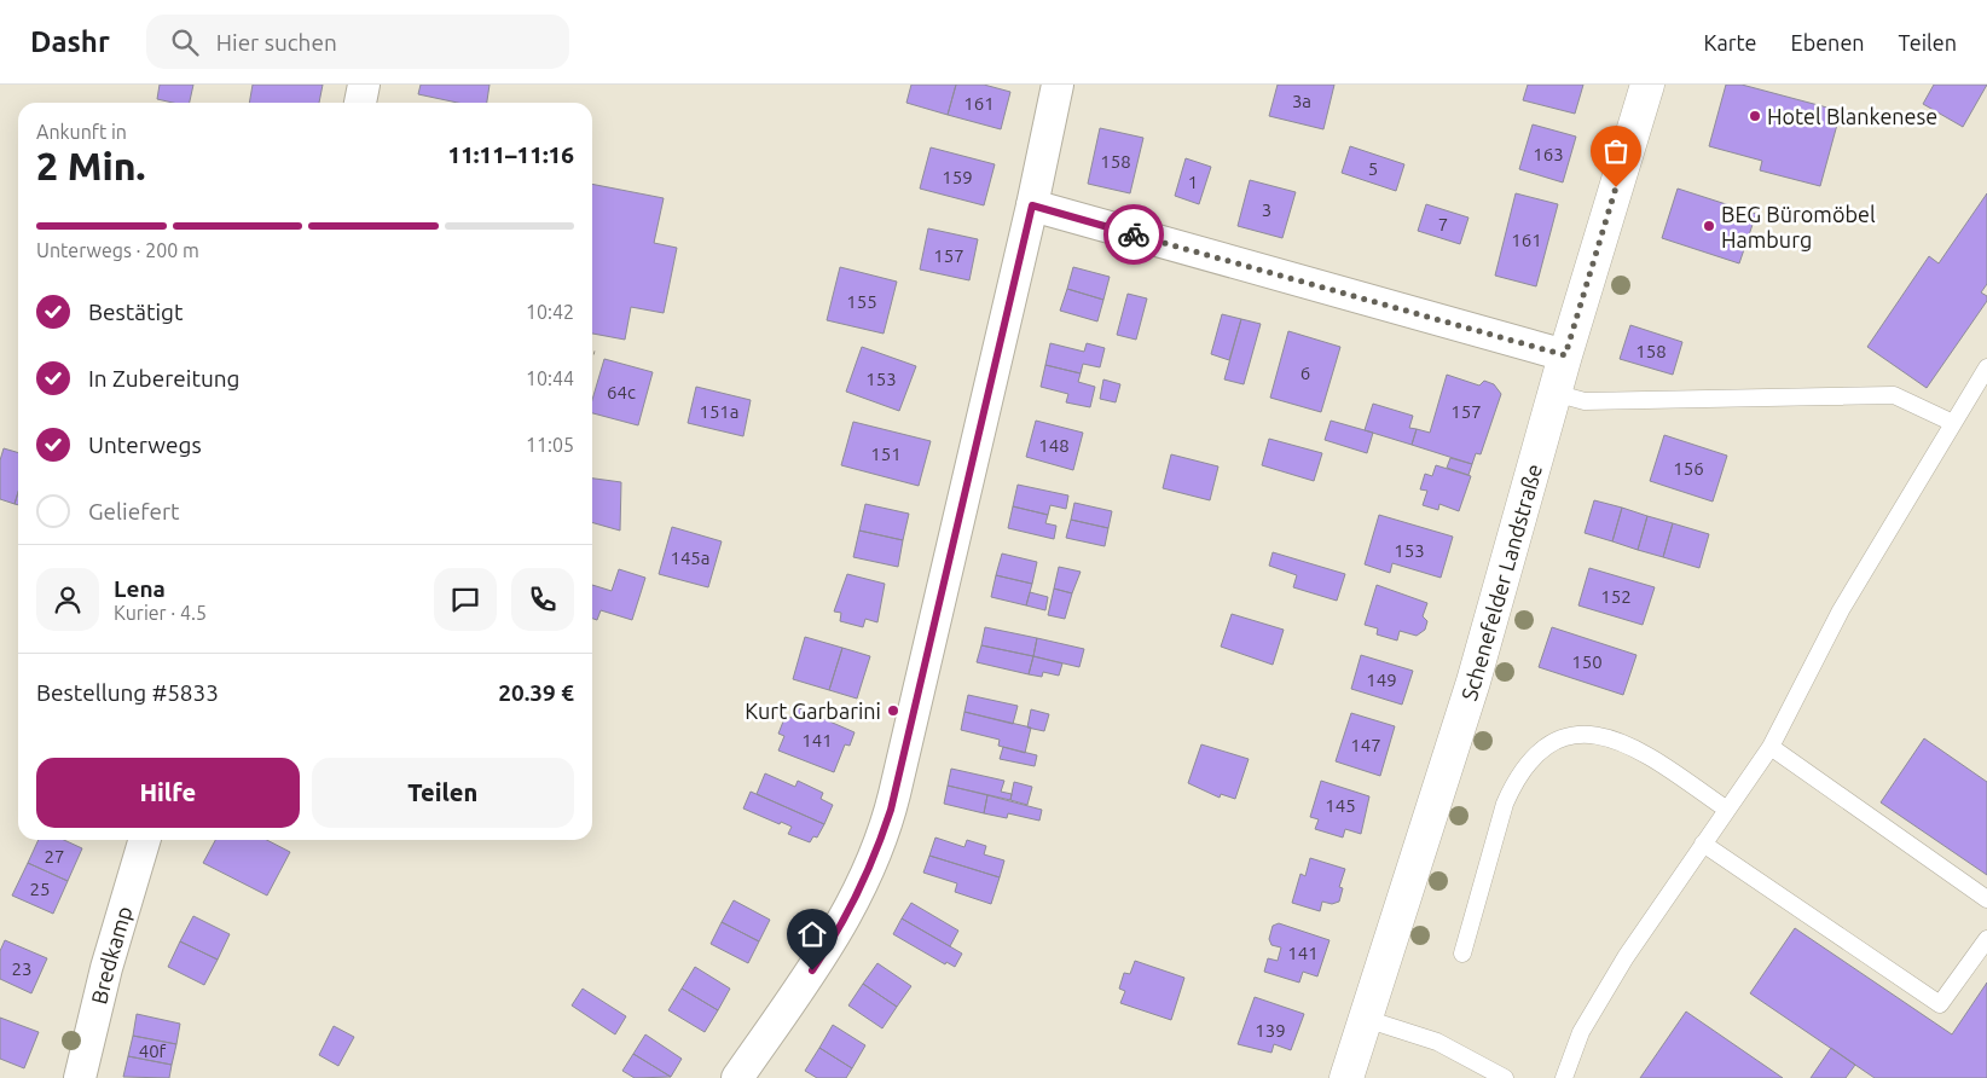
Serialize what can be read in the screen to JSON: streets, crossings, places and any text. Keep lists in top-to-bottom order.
{
  "streets": {
    "street": ["Schenefelder Landstraße", "Bredkamp"]
  },
  "places": ["Hotel Blankenese", "BEG Büromöbel Hamburg", "Kurt Garbarini"],
  "house_numbers": [
    "3a",
    "161",
    "163",
    "158",
    "5",
    "159",
    "1",
    "3",
    "7",
    "161",
    "157",
    "155",
    "158",
    "6",
    "153",
    "64c",
    "151a",
    "157",
    "148",
    "151",
    "156",
    "153",
    "145a",
    "152",
    "150",
    "149",
    "141",
    "147",
    "145",
    "27",
    "25",
    "141",
    "23",
    "139",
    "40f"
  ],
  "page": {
    "header": "Dashr",
    "search": "Hier suchen",
    "nav": ["Karte", "Ebenen", "Teilen"],
    "heading": ["2 Min.", "Ankunft in", "11:11–11:16"],
    "panel": [
      "Lena",
      "Kurier · 4.5",
      "Bestellung #5833",
      "20.39 €"
    ],
    "bar": "Unterwegs · 200 m",
    "list": [
      ["Bestätigt", "10:42"],
      ["In Zubereitung", "10:44"],
      ["Unterwegs", "11:05"],
      "Geliefert"
    ],
    "buttons": ["Hilfe", "Teilen"]
  }
}
